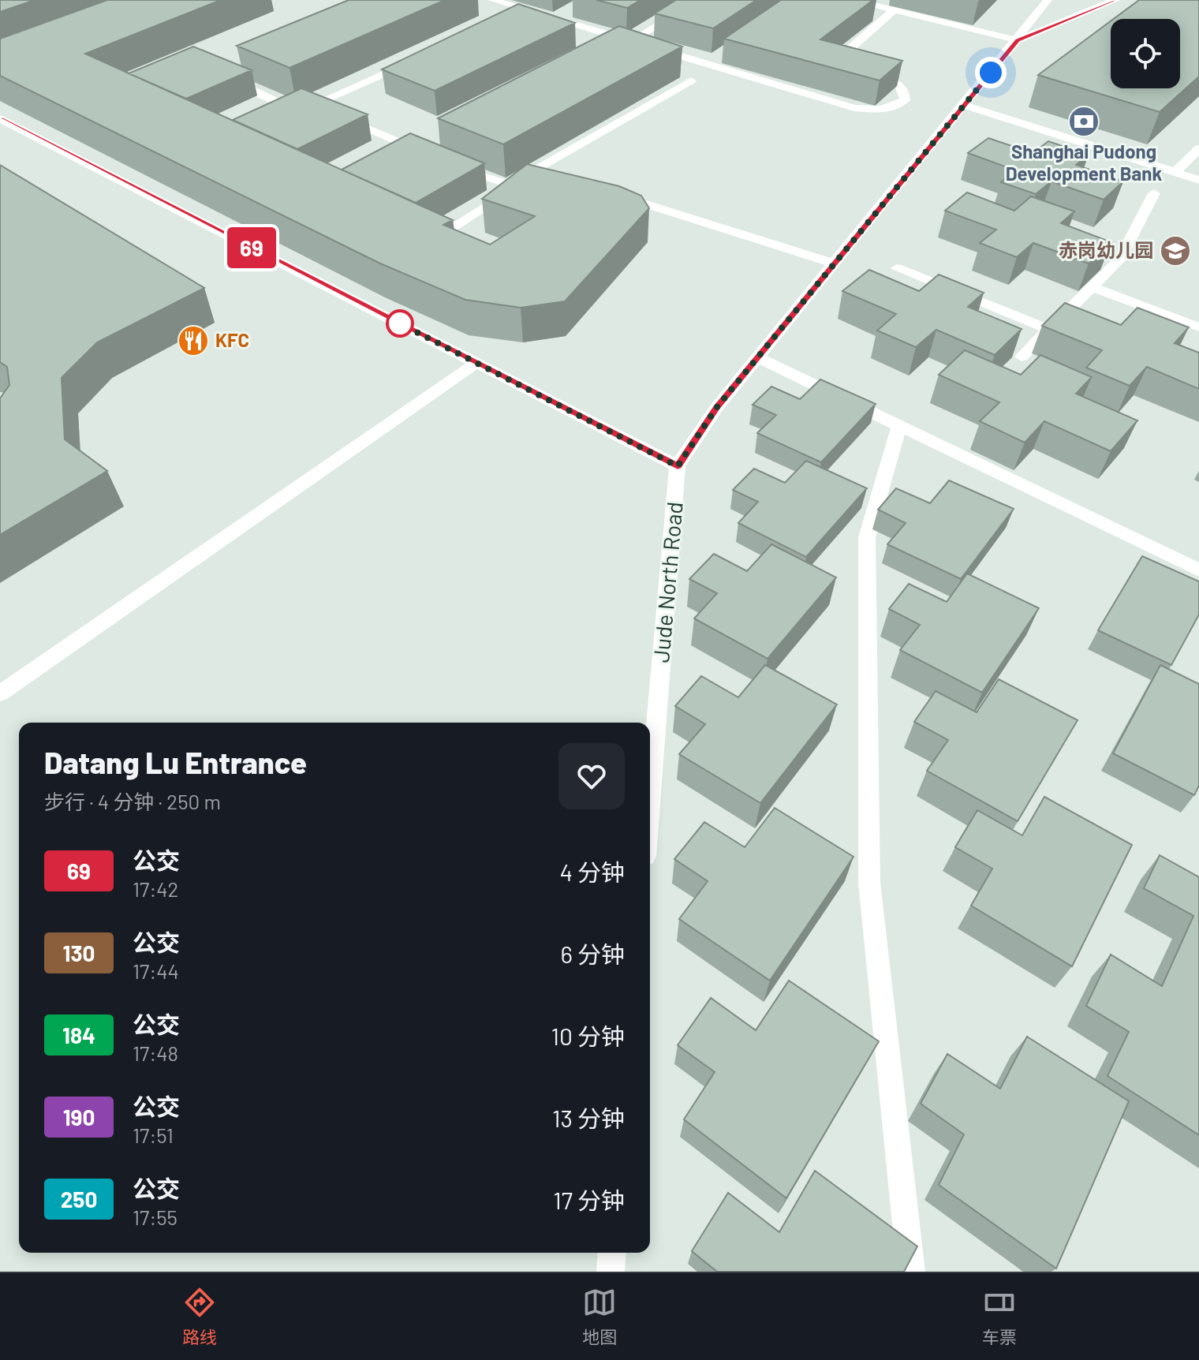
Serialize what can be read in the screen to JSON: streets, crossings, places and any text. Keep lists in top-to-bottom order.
{
  "streets": {
    "street": ["Jude North Road"]
  },
  "places": {
    "bank": ["Shanghai Pudong Development Bank"],
    "school or university": ["赤岗幼儿园"],
    "restaurant": ["KFC"]
  },
  "lines": ["bus line 69"],
  "page": {
    "on_map": "69",
    "heading": ["Datang Lu Entrance", "步行 · 4 分钟 · 250 m"],
    "list": [
      {
        "mark": "69",
        "name": "公交",
        "note": "17:42",
        "value": "4 分钟"
      },
      {
        "mark": "130",
        "name": "公交",
        "note": "17:44",
        "value": "6 分钟"
      },
      {
        "mark": "184",
        "name": "公交",
        "note": "17:48",
        "value": "10 分钟"
      },
      {
        "mark": "190",
        "name": "公交",
        "note": "17:51",
        "value": "13 分钟"
      },
      {
        "mark": "250",
        "name": "公交",
        "note": "17:55",
        "value": "17 分钟"
      }
    ],
    "tabs": ["路线", "地图", "车票"]
  }
}
